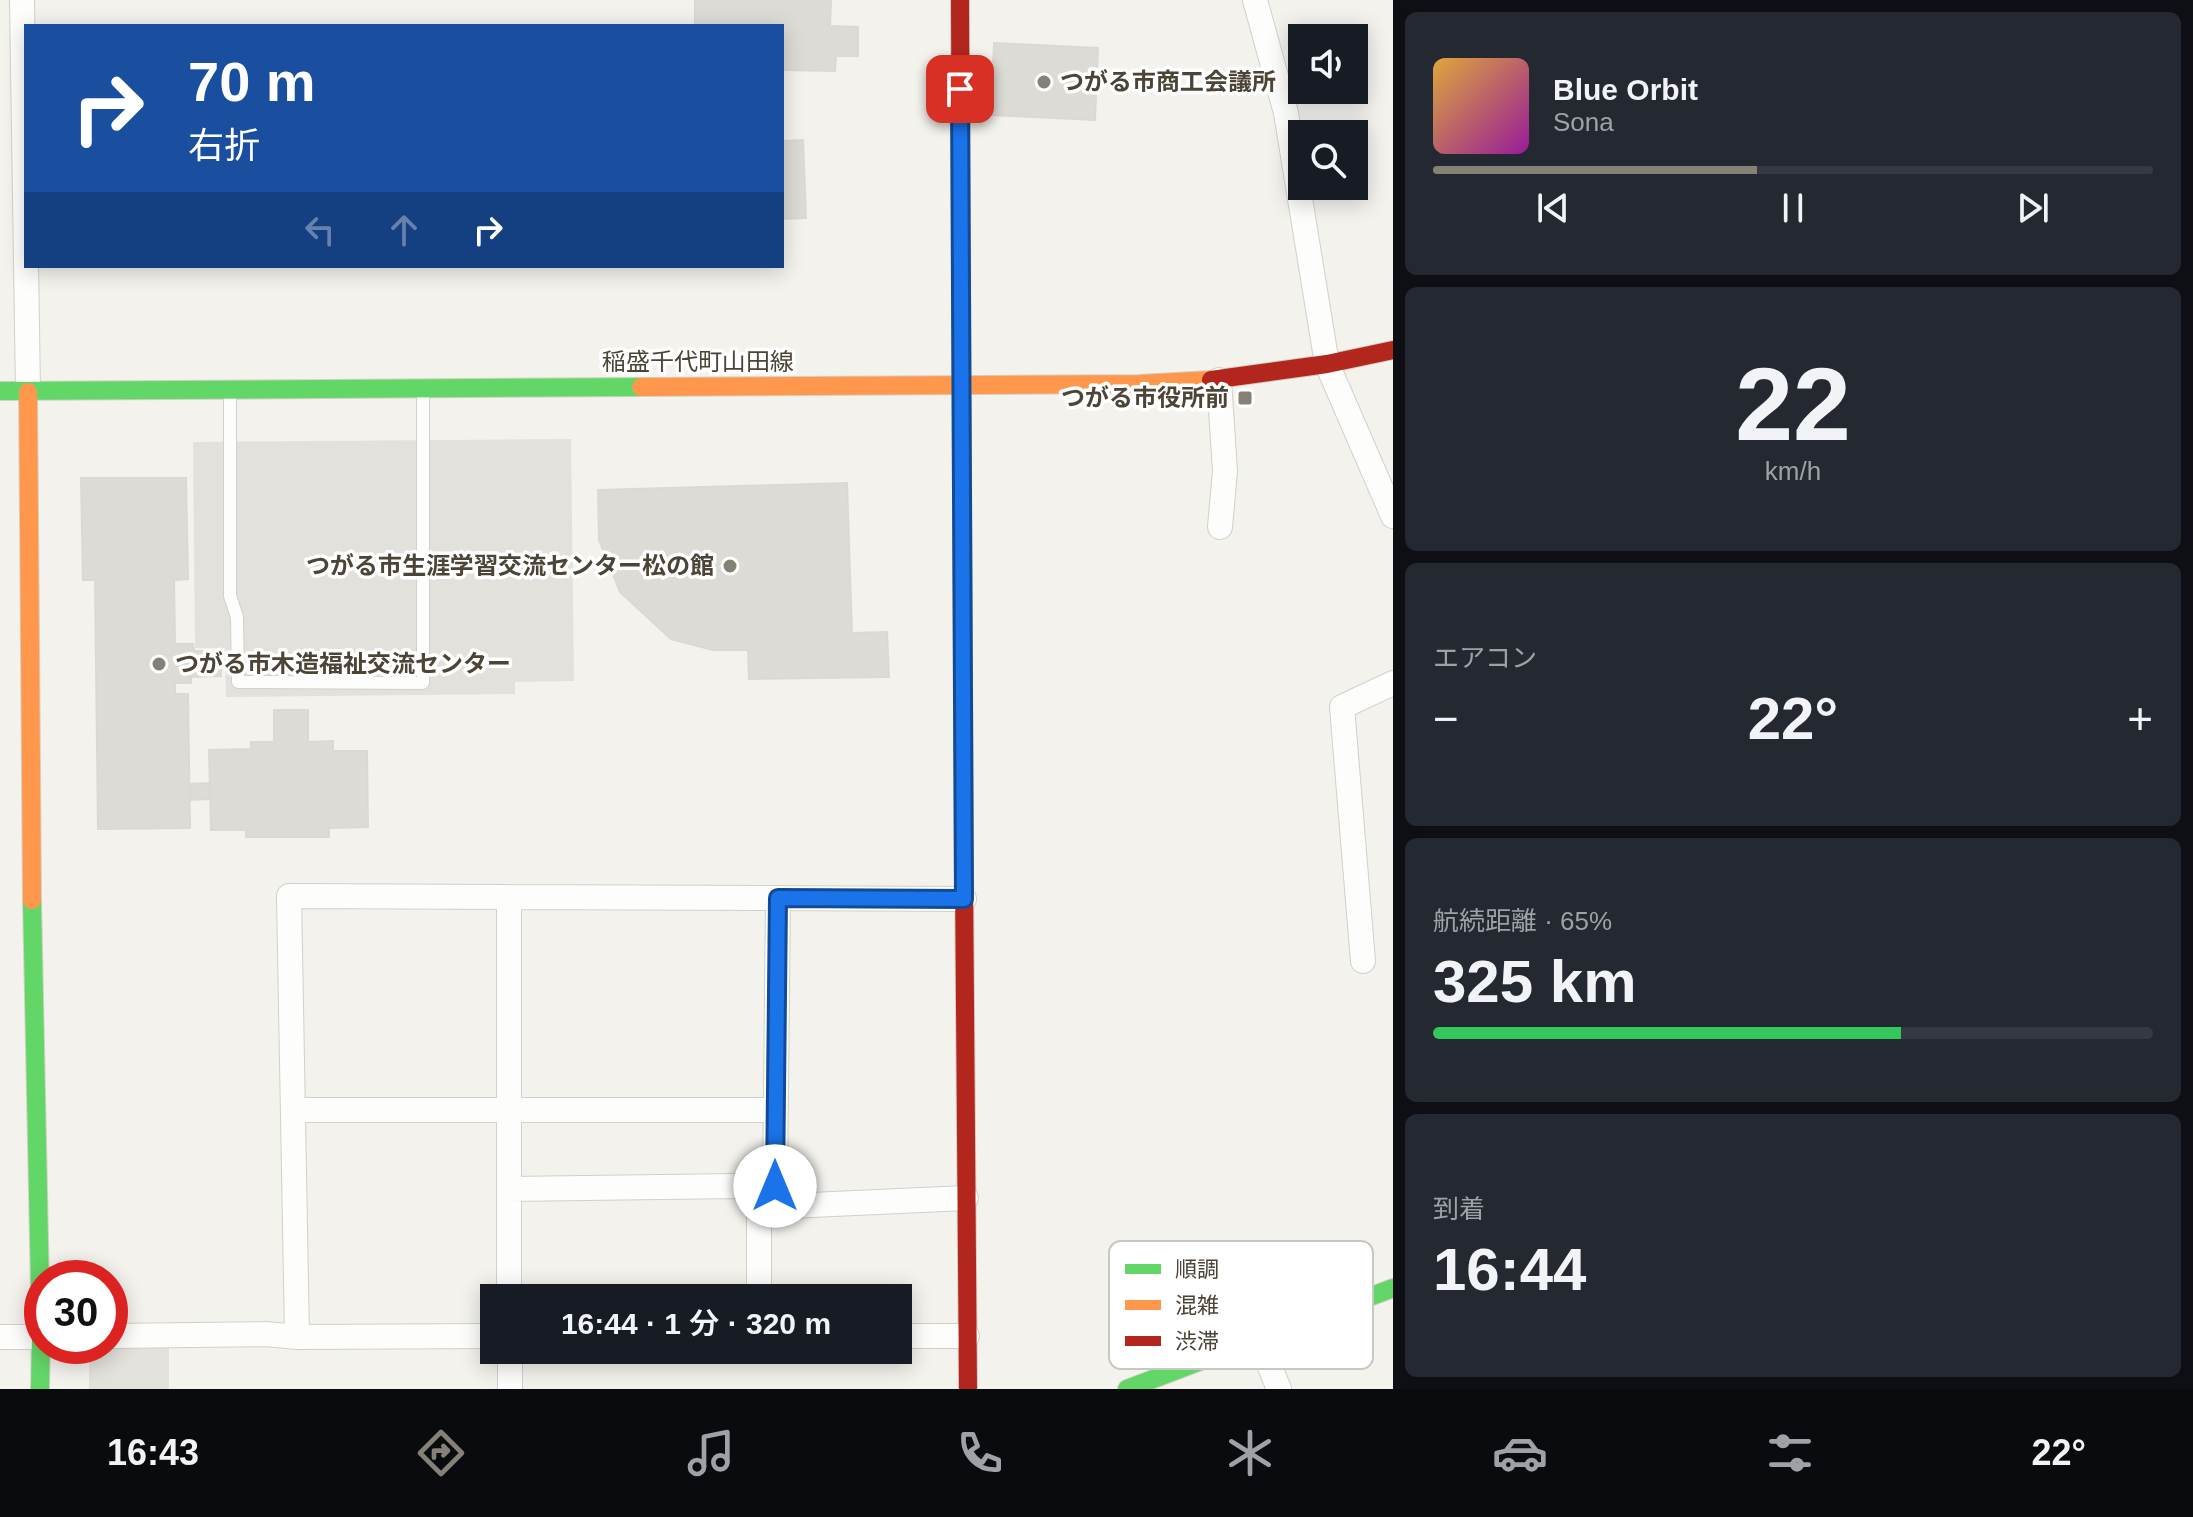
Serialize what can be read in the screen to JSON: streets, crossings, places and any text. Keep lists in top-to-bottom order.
{
  "streets": {
    "street": ["稲盛千代町山田線"]
  },
  "places": {
    "other": ["つがる市商工会議所", "つがる市生涯学習交流センター松の館", "つがる市木造福祉交流センター"],
    "transit": ["つがる市役所前"]
  },
  "legend": ["順調", "混雑", "渋滞"],
  "page": {
    "turn": ["70 m", "右折"],
    "song": ["Blue Orbit", "Sona"],
    "tile": [
      ["22", "km/h"],
      "エアコン",
      ["航続距離 · 65%", "325 km"],
      ["到着", "16:44"]
    ],
    "heat": ["−", "22°", "+"],
    "limit": "30",
    "trip": "16:44 · 1 分 · 320 m",
    "tabs": ["16:43", "22°"]
  }
}
